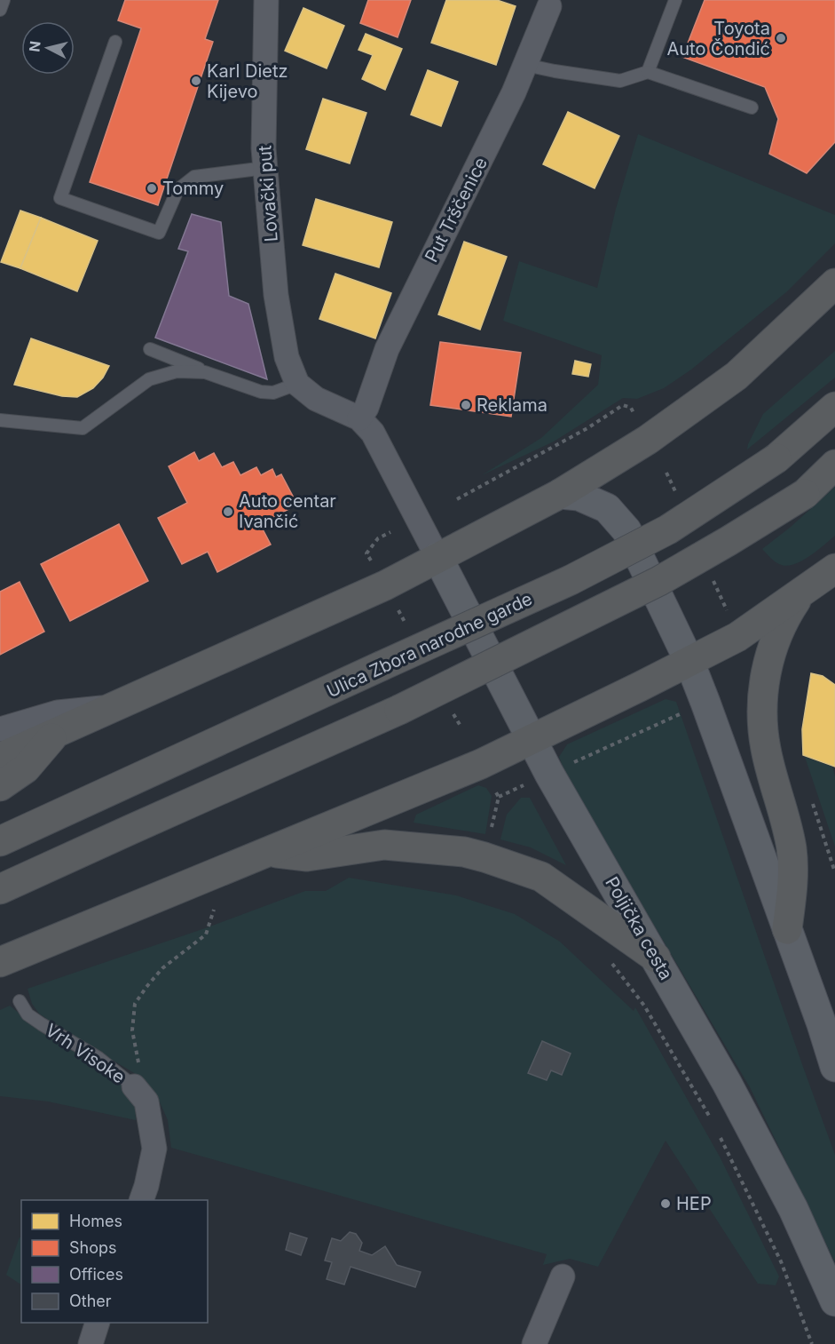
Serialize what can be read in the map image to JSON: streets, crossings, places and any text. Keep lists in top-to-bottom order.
{
  "streets": {
    "highway": ["Ulica Zbora narodne garde"],
    "main road": ["Poljička cesta"],
    "street": ["Lovački put", "Put Trščenice", "Vrh Visoke"]
  },
  "places": [
    "Toyota Auto Čondić",
    "Karl Dietz Kijevo",
    "Tommy",
    "Reklama",
    "Auto centar Ivančić",
    "HEP"
  ],
  "legend": [
    "Homes",
    "Shops",
    "Offices",
    "Other"
  ],
  "north": "left"
}
